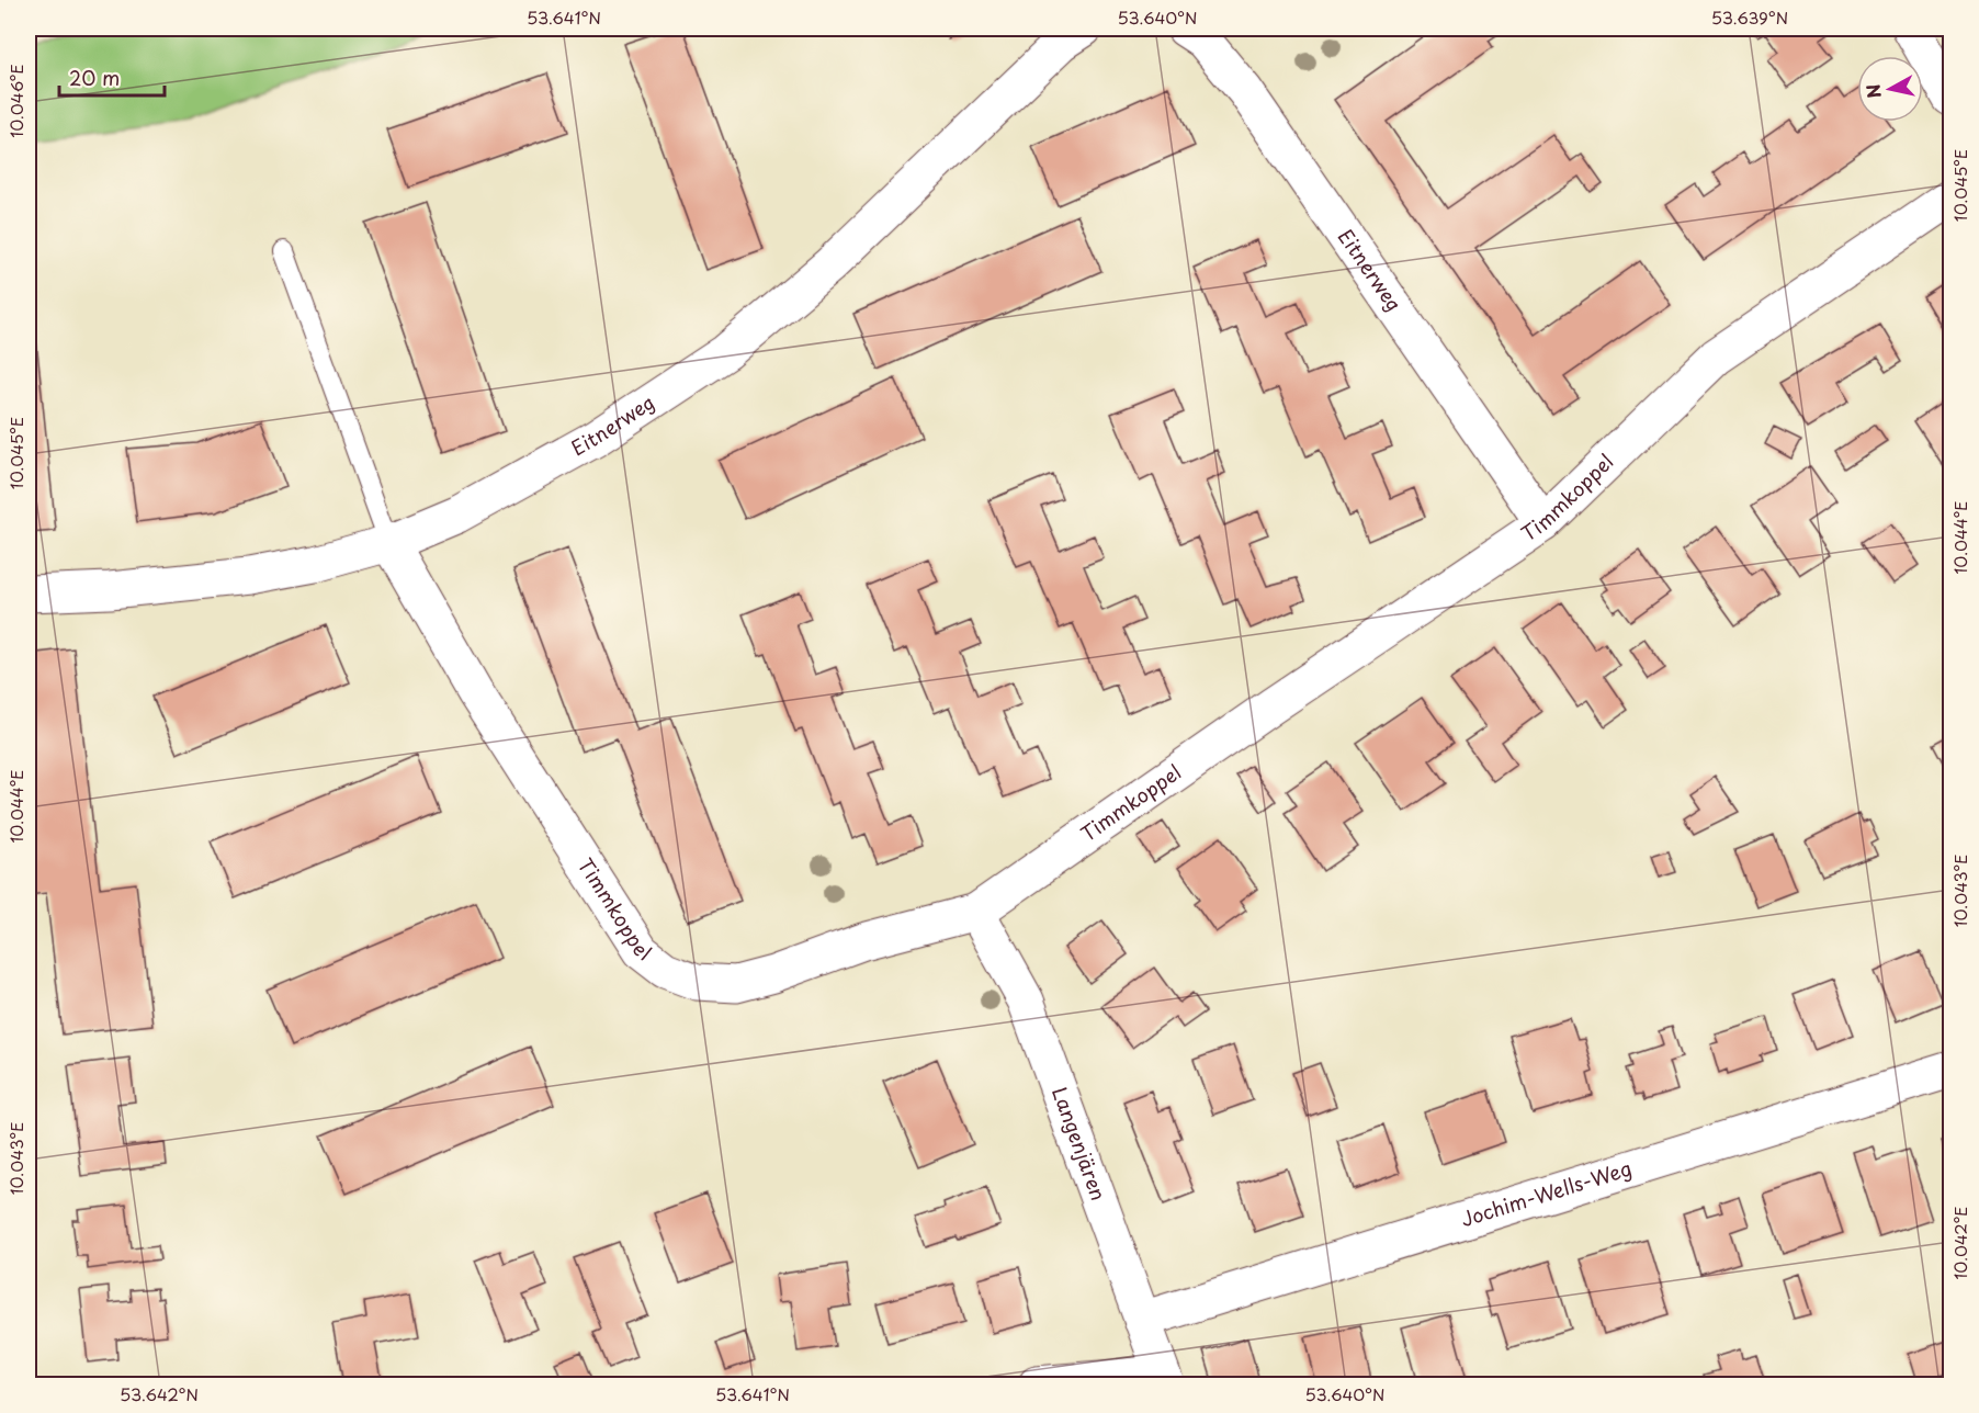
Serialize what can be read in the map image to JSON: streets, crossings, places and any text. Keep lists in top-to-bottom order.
{
  "streets": {
    "street": [
      "Eitnerweg",
      "Timmkoppel",
      "Langenjären",
      "Jochim-Wells-Weg"
    ]
  },
  "crossings": [
    ["Eitnerweg", "Timmkoppel"],
    ["Timmkoppel", "Langenjären"],
    ["Langenjären", "Jochim-Wells-Weg"]
  ],
  "scale_bar": "20 m",
  "north": "left",
  "coordinates": [
    "53.641°N",
    "53.640°N",
    "53.639°N",
    "10.046°E",
    "10.045°E",
    "10.044°E",
    "10.043°E",
    "10.042°E",
    "53.642°N"
  ]
}
